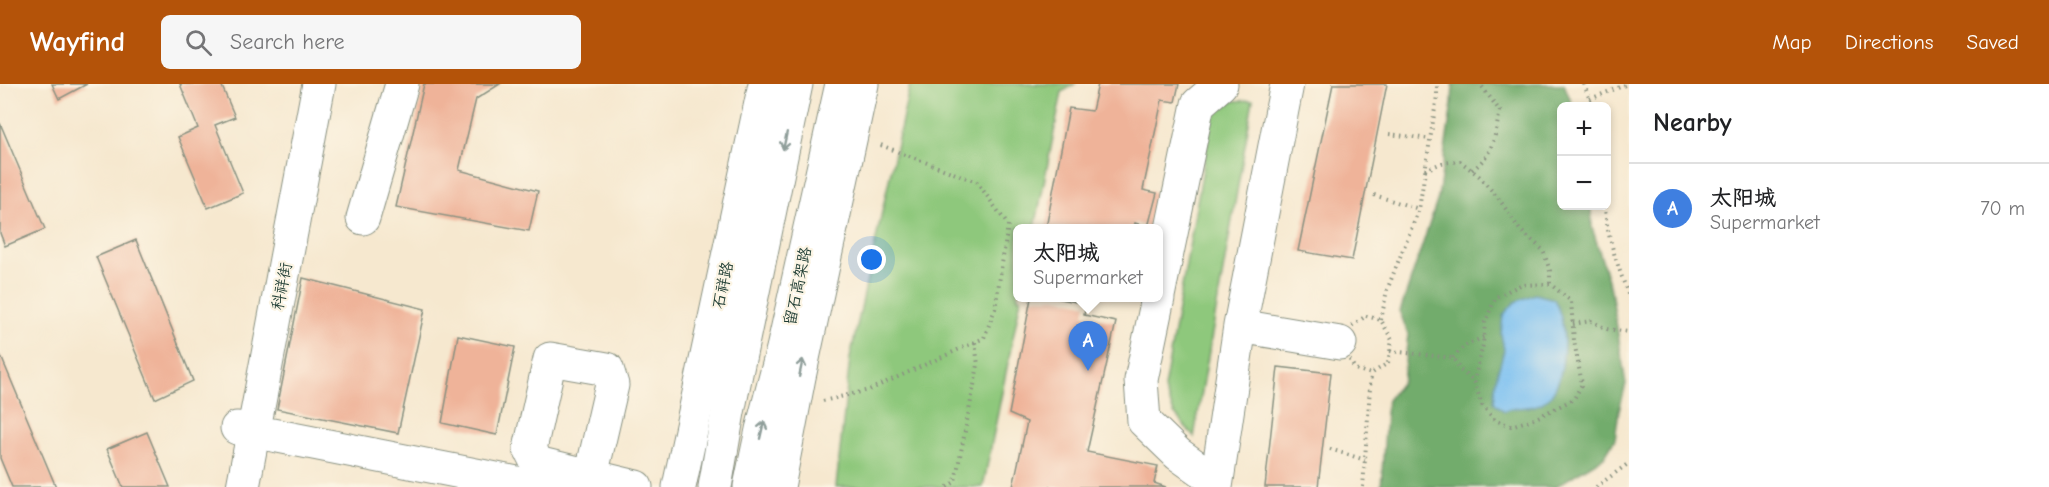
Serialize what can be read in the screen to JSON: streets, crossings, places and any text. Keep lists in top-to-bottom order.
{
  "streets": {
    "main road": ["石祥路", "科祥街", "留石高架路"]
  },
  "page": {
    "header": "Wayfind",
    "search": "Search here",
    "nav": ["Map", "Directions", "Saved"],
    "heading": "Nearby",
    "map_buttons": ["+", "−"],
    "list": [
      {
        "mark": "A",
        "name": "太阳城",
        "note": "Supermarket",
        "value": "70 m"
      }
    ],
    "popup": ["太阳城", "Supermarket"],
    "pins": "A"
  }
}
